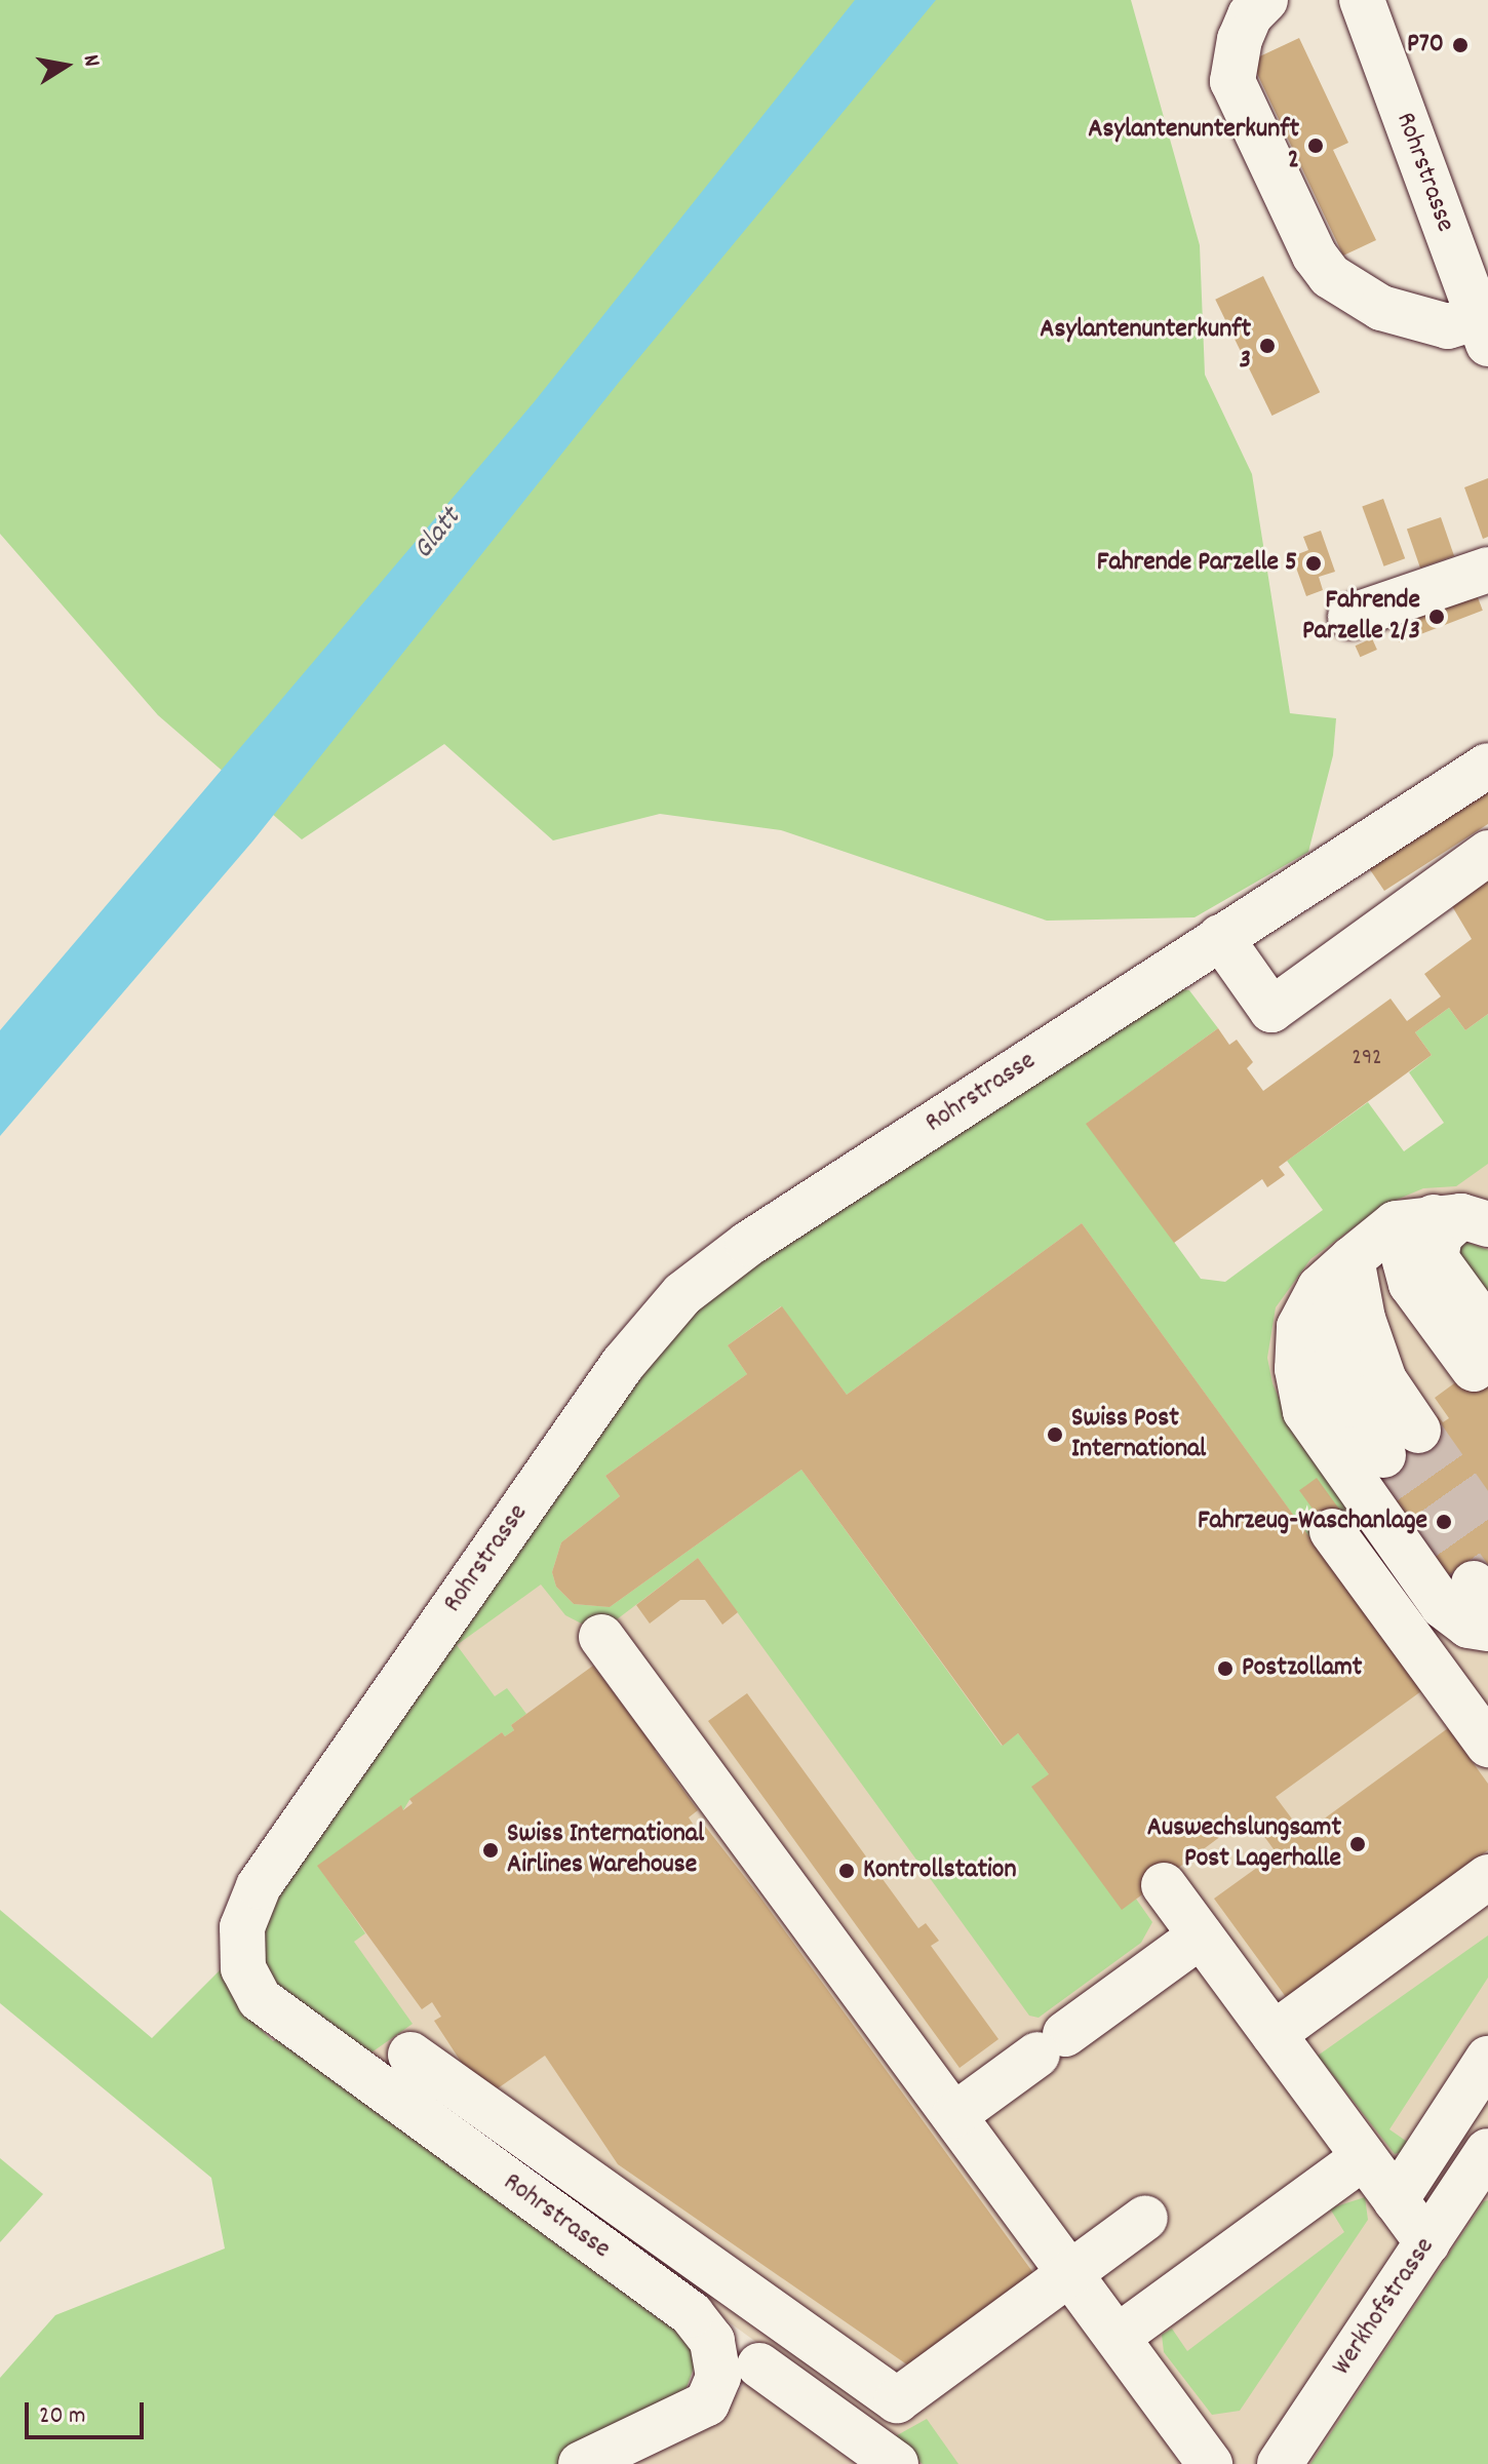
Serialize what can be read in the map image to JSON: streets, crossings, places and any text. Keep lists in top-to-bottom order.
{
  "streets": {
    "lane": ["Rohrstrasse", "Werkhofstrasse"]
  },
  "water": ["Glatt"],
  "places": [
    "P70",
    "Asylantenunterkunft 2",
    "Asylantenunterkunft 3",
    "Fahrende Parzelle 5",
    "Fahrende Parzelle 2/3",
    "Swiss Post International",
    "Fahrzeug-Waschanlage",
    "Postzollamt",
    "Auswechslungsamt Post Lagerhalle",
    "Swiss International Airlines Warehouse",
    "Kontrollstation"
  ],
  "house_numbers": ["292"],
  "scale_bar": "20 m",
  "north": "right"
}
